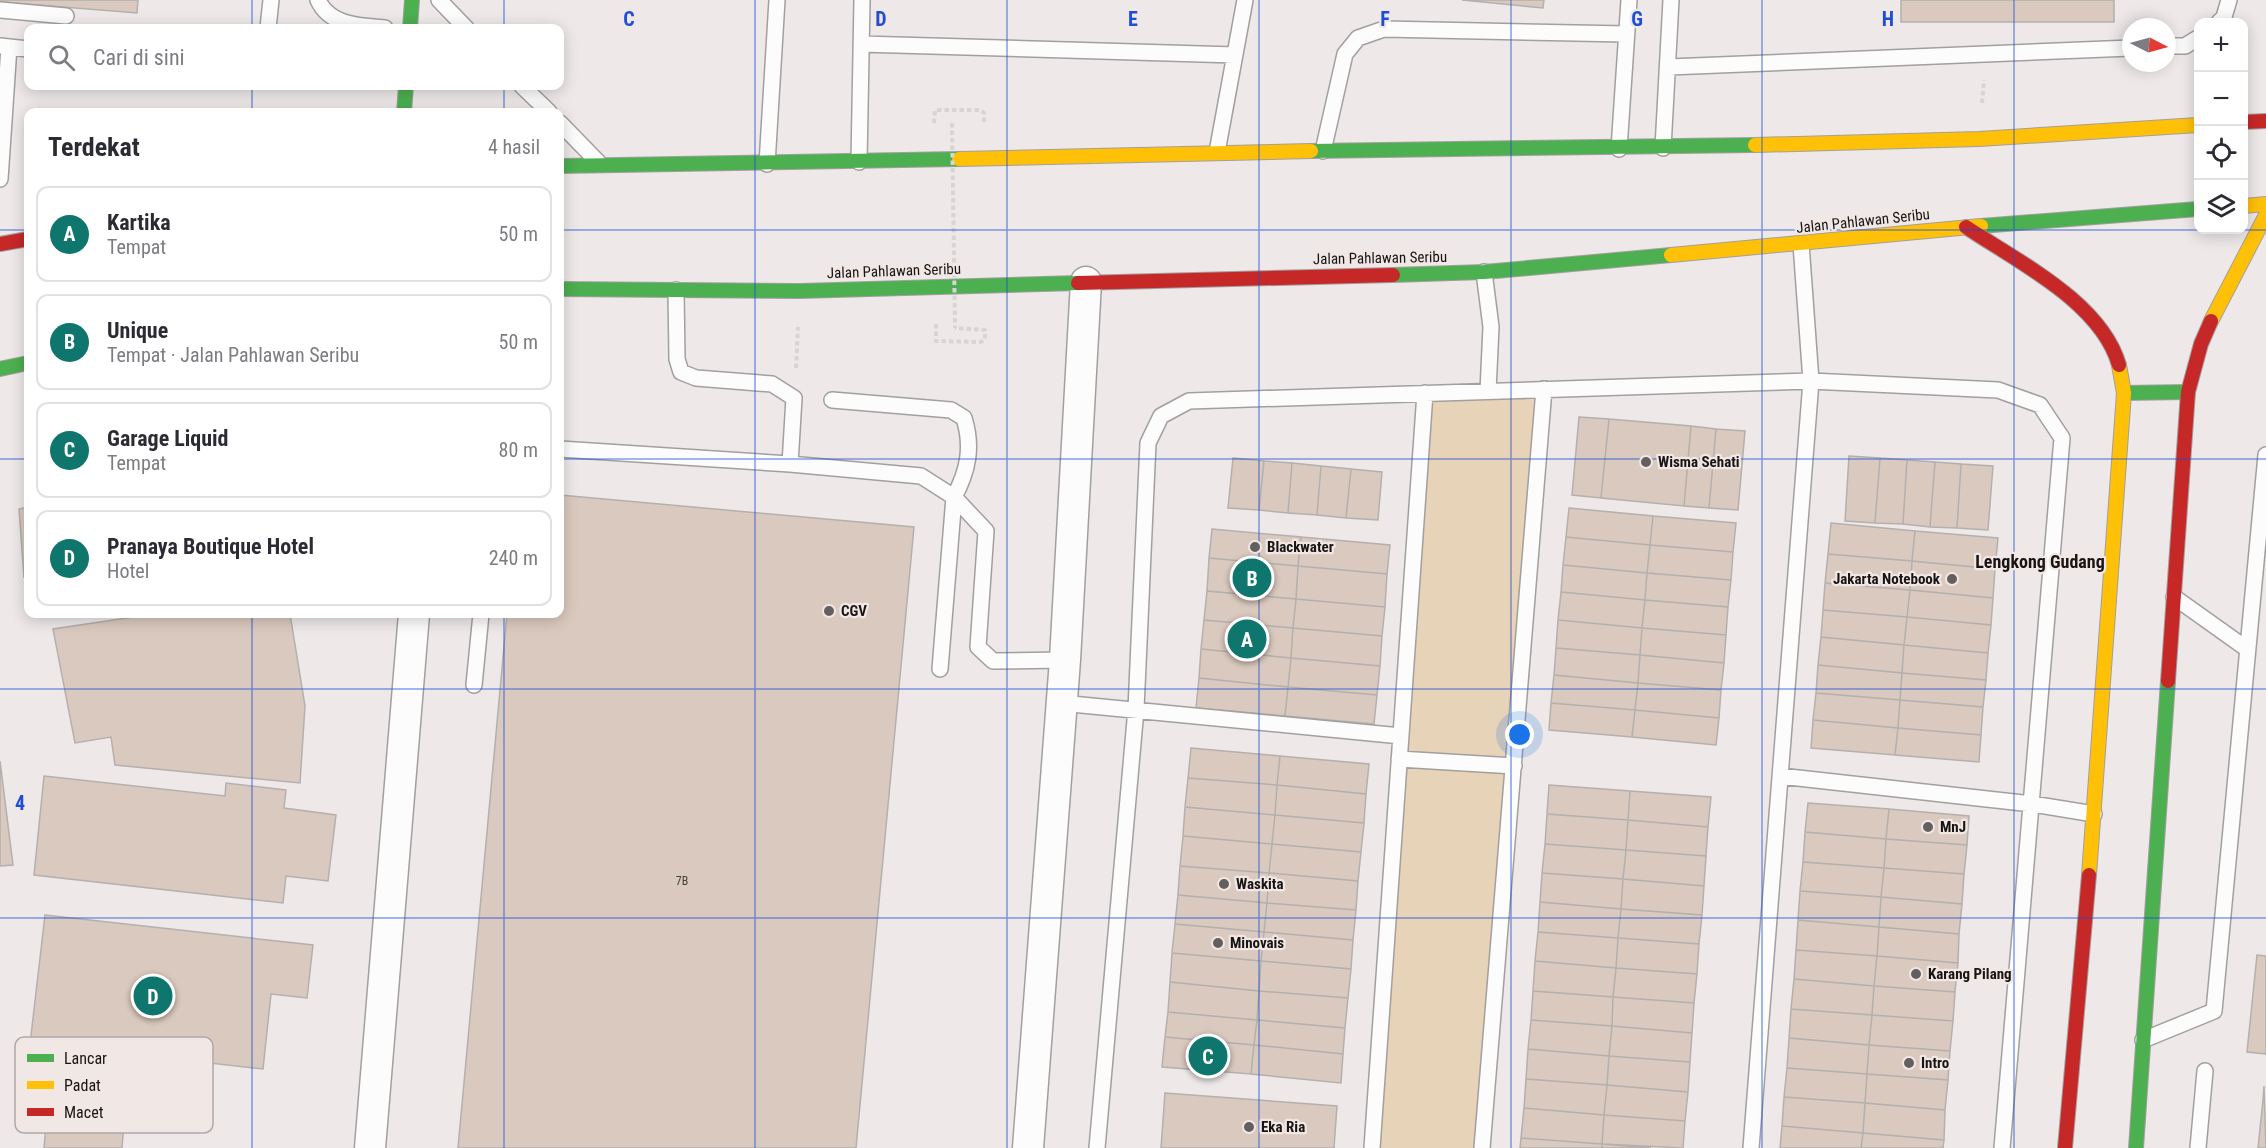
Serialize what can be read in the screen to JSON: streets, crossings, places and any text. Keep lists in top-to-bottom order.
{
  "streets": {
    "main road": ["Jalan Pahlawan Seribu"]
  },
  "districts": ["Lengkong Gudang"],
  "places": [
    "Wisma Sehati",
    "Blackwater",
    "Jakarta Notebook",
    "CGV",
    "MnJ",
    "Waskita",
    "Minovais",
    "Karang Pilang",
    "Intro",
    "Eka Ria"
  ],
  "house_numbers": ["7B"],
  "legend": ["Lancar", "Padat", "Macet"],
  "north": "right",
  "page": {
    "map_buttons": ["+", "−"],
    "search": "Cari di sini",
    "heading": ["Terdekat", "4 hasil"],
    "list": [
      {
        "mark": "A",
        "name": "Kartika",
        "note": "Tempat",
        "value": "50 m"
      },
      {
        "mark": "B",
        "name": "Unique",
        "note": "Tempat · Jalan Pahlawan Seribu",
        "value": "50 m"
      },
      {
        "mark": "C",
        "name": "Garage Liquid",
        "note": "Tempat",
        "value": "80 m"
      },
      {
        "mark": "D",
        "name": "Pranaya Boutique Hotel",
        "note": "Hotel",
        "value": "240 m"
      }
    ],
    "pins": [
      "B",
      "A",
      "D",
      "C"
    ]
  },
  "grid": {
    "columns": [
      "C",
      "D",
      "E",
      "F",
      "G",
      "H"
    ],
    "rows": ["4"]
  }
}
